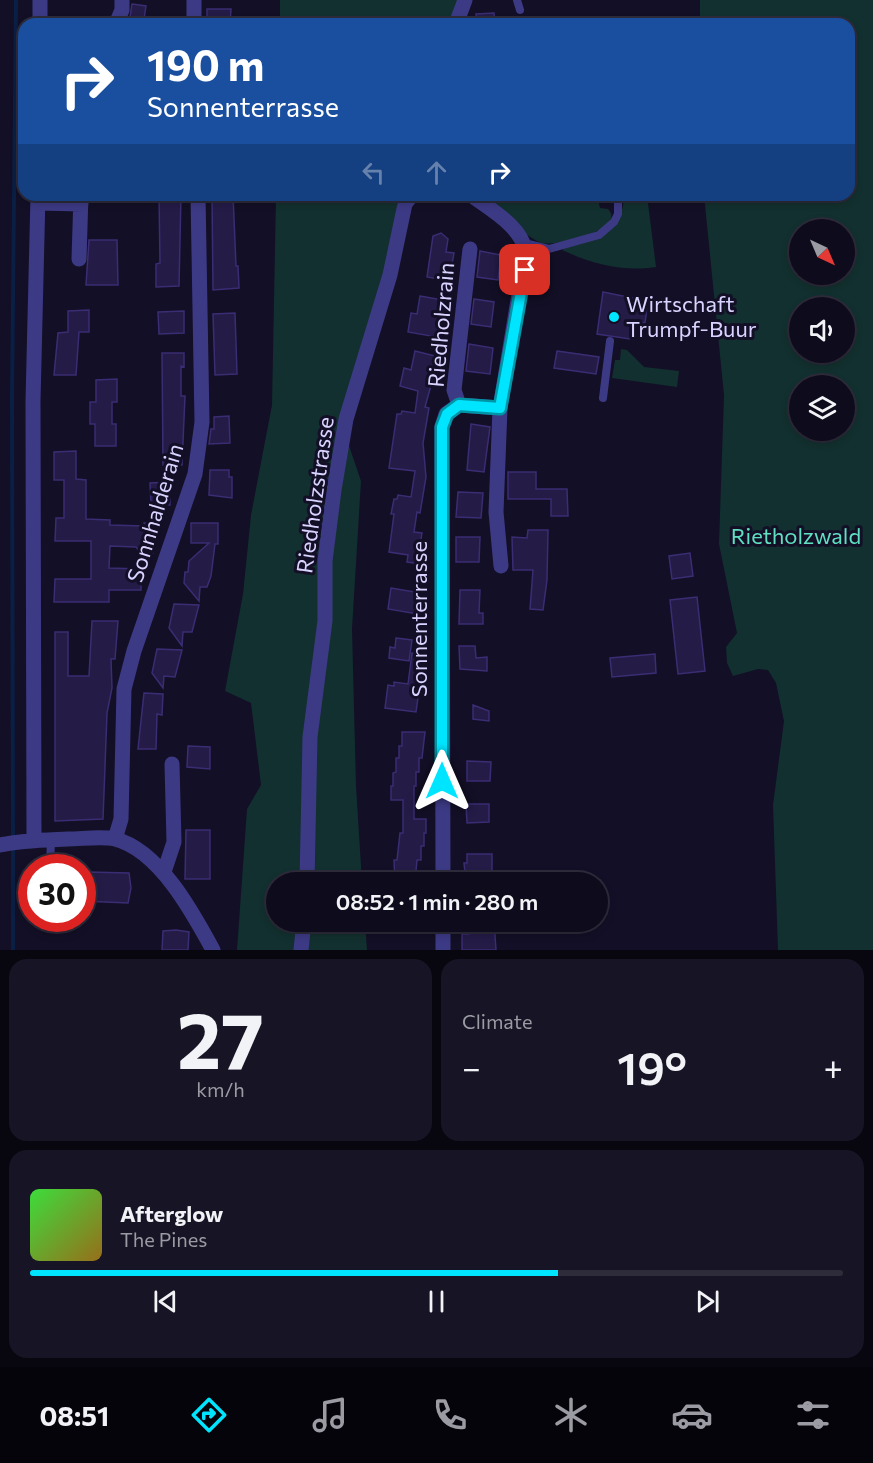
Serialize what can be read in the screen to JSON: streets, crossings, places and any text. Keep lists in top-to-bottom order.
{
  "streets": {
    "street": [
      "Riedholzrain",
      "Riedholzstrasse",
      "Sonnhalderain",
      "Sonnenterrasse"
    ]
  },
  "crossings": [
    ["Riedholzrain", "Sonnenterrasse"]
  ],
  "parks": ["Rietholzwald"],
  "places": ["Wirtschaft Trumpf-Buur"],
  "north": "bottom right",
  "page": {
    "turn": ["190 m", "Sonnenterrasse"],
    "limit": "30",
    "trip": "08:52 · 1 min · 280 m",
    "tile": [
      ["27", "km/h"],
      "Climate"
    ],
    "heat": ["−", "19°", "+"],
    "song": ["Afterglow", "The Pines"],
    "tabs": "08:51"
  }
}
